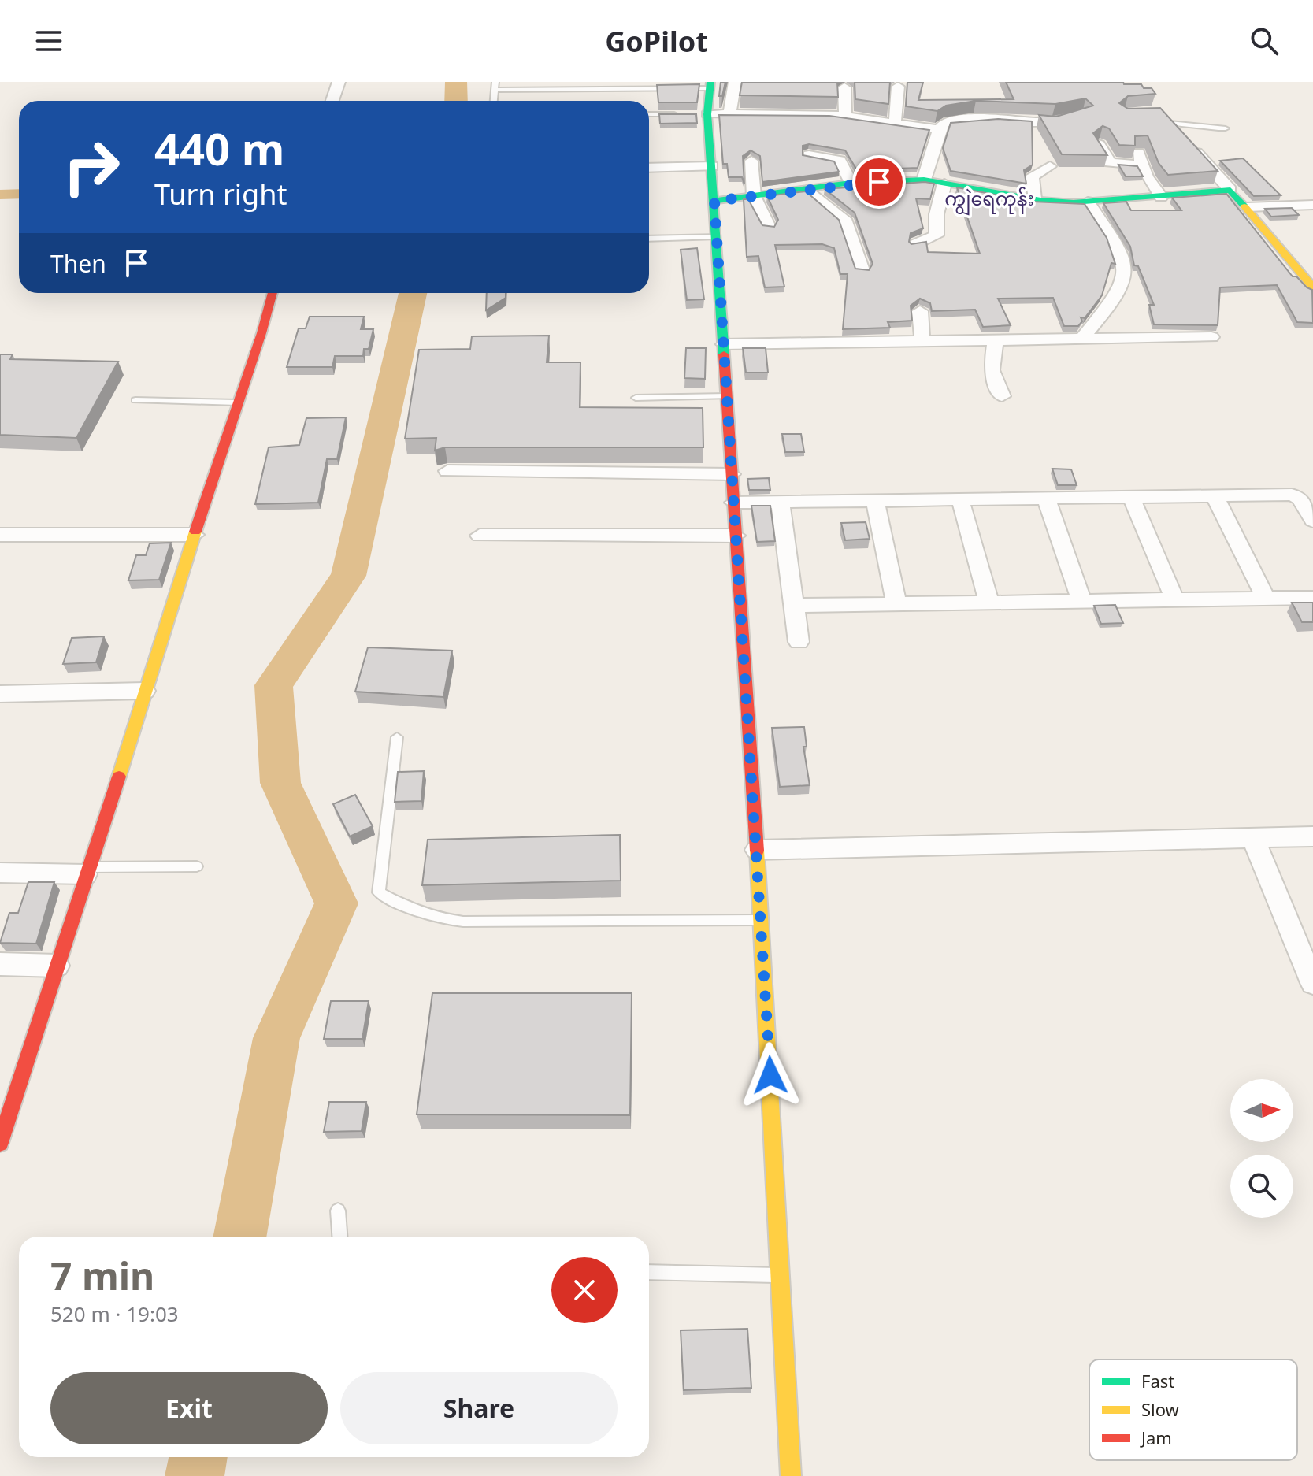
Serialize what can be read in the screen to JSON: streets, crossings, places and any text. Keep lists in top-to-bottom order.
{
  "districts": ["ကျွဲရေကုန်း"],
  "legend": ["Fast", "Slow", "Jam"],
  "north": "right",
  "page": {
    "header": "GoPilot",
    "turn": ["440 m", "Turn right"],
    "then": "Then",
    "heading": ["7 min", "520 m · 19:03"],
    "buttons": ["Exit", "Share"]
  }
}
